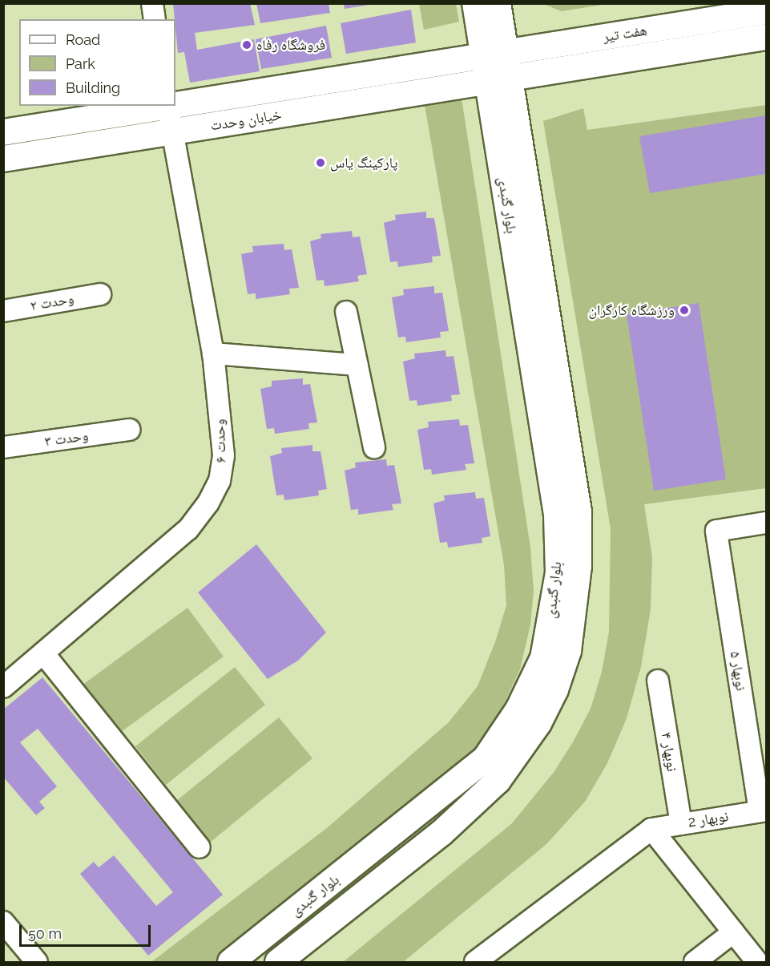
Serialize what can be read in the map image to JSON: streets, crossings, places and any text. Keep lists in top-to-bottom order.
{
  "streets": {
    "main road": ["هفت تیر", "خیابان وحدت", "بلوار گنبدی"],
    "street": [
      "وحدت ۲",
      "وحدت ۳",
      "وحدت ۶",
      "نوبهار ۵",
      "نوبهار ۴",
      "نوبهار 2"
    ]
  },
  "crossings": [
    ["هفت تیر", "خیابان وحدت"],
    ["هفت تیر", "بلوار گنبدی"],
    ["خیابان وحدت", "بلوار گنبدی"],
    ["خیابان وحدت", "وحدت ۶"],
    ["نوبهار ۵", "نوبهار 2"],
    ["نوبهار ۴", "نوبهار 2"]
  ],
  "places": ["فروشگاه رفاه", "پارکینگ یاس", "ورزشگاه کارگران"],
  "legend": ["Road", "Park", "Building"],
  "scale_bar": "50 m"
}
